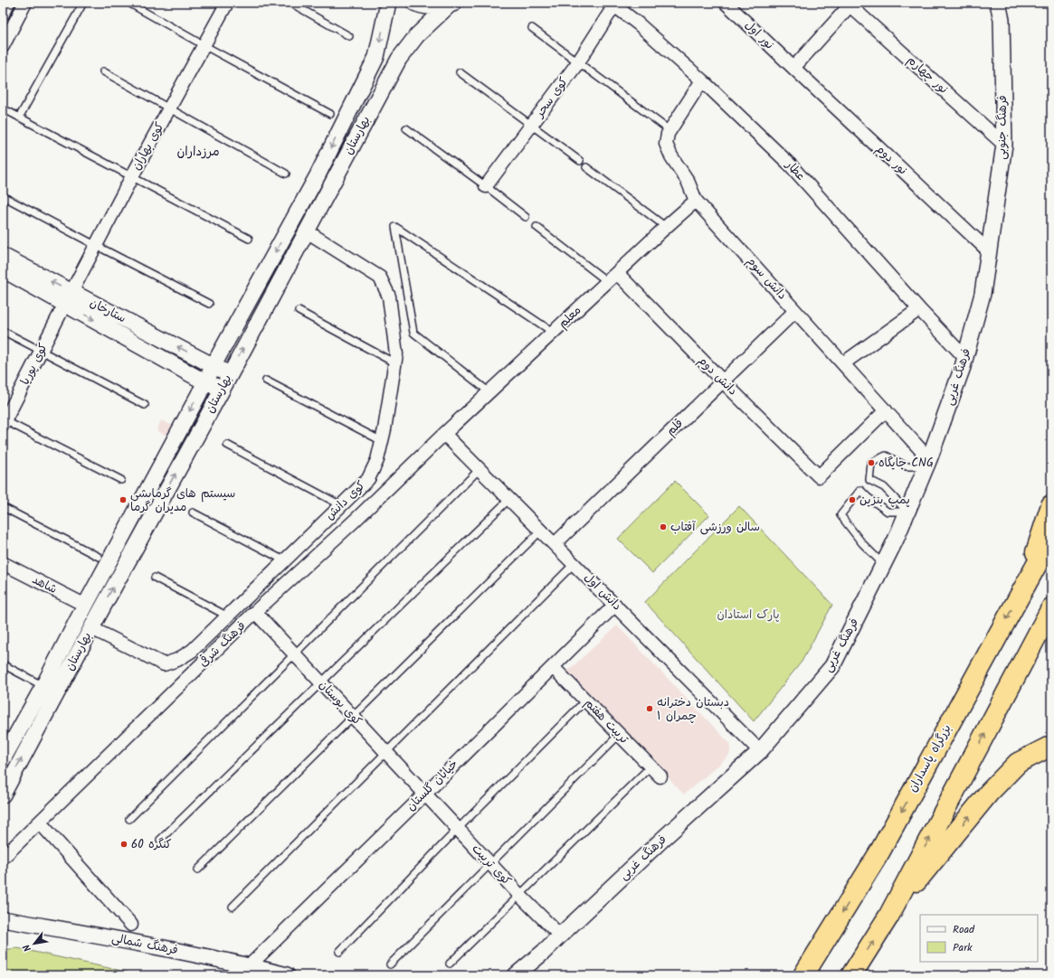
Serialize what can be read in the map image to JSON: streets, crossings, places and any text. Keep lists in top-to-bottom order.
{
  "streets": {
    "highway": ["بزرگراه پاسداران"],
    "street": [
      "نور اول",
      "نور چهارم",
      "کوی سحر",
      "فرهنگ جنوبی",
      "بهارستان",
      "کوی بهاران",
      "نور دوم",
      "عطار",
      "دانش سوم",
      "ستارخان",
      "معلم",
      "کوی پوریا",
      "دانش دوم",
      "فرهنگ غربی",
      "قلم",
      "کوی دانش",
      "شاهد",
      "دانش اول",
      "فرهنگ شرقی",
      "کوی بوستان",
      "تربیت هفتم",
      "خیابان گلستان",
      "کوی تربیت",
      "فرهنگ شمالی"
    ]
  },
  "crossings": [
    ["نور اول", "نور دوم"],
    ["نور چهارم", "فرهنگ جنوبی"],
    ["کوی سحر", "عطار"],
    ["فرهنگ جنوبی", "نور دوم"],
    ["فرهنگ جنوبی", "فرهنگ غربی"],
    ["بهارستان", "ستارخان"],
    ["بهارستان", "کوی دانش"],
    ["بهارستان", "شاهد"],
    ["کوی بهاران", "ستارخان"],
    ["کوی بهاران", "کوی پوریا"],
    ["نور دوم", "فرهنگ غربی"],
    ["عطار", "دانش سوم"],
    ["عطار", "فرهنگ غربی"],
    ["دانش سوم", "معلم"],
    ["دانش سوم", "دانش دوم"],
    ["دانش سوم", "فرهنگ غربی"],
    ["دانش سوم", "قلم"],
    ["ستارخان", "کوی پوریا"],
    ["معلم", "دانش دوم"],
    ["معلم", "دانش اول"],
    ["معلم", "فرهنگ شرقی"],
    ["دانش دوم", "قلم"],
    ["فرهنگ غربی", "دانش اول"],
    ["فرهنگ غربی", "کوی تربیت"],
    ["قلم", "دانش اول"],
    ["دانش اول", "فرهنگ شرقی"],
    ["دانش اول", "خیابان گلستان"],
    ["فرهنگ شرقی", "کوی بوستان"],
    ["کوی بوستان", "خیابان گلستان"],
    ["کوی بوستان", "کوی تربیت"],
    ["تربیت هفتم", "خیابان گلستان"],
    ["خیابان گلستان", "کوی تربیت"],
    ["خیابان گلستان", "فرهنگ شمالی"]
  ],
  "districts": ["مرزداران"],
  "parks": ["پارک استادان"],
  "places": [
    "جایگاه CNG",
    "سیستم های گرمایشی مدیران گرما",
    "پمپ بنزین",
    "سالن ورزشی آفتاب",
    "دبستان دخترانه چمران ۱",
    "کنگره 60"
  ],
  "legend": ["Road", "Park"],
  "north": "bottom left"
}
